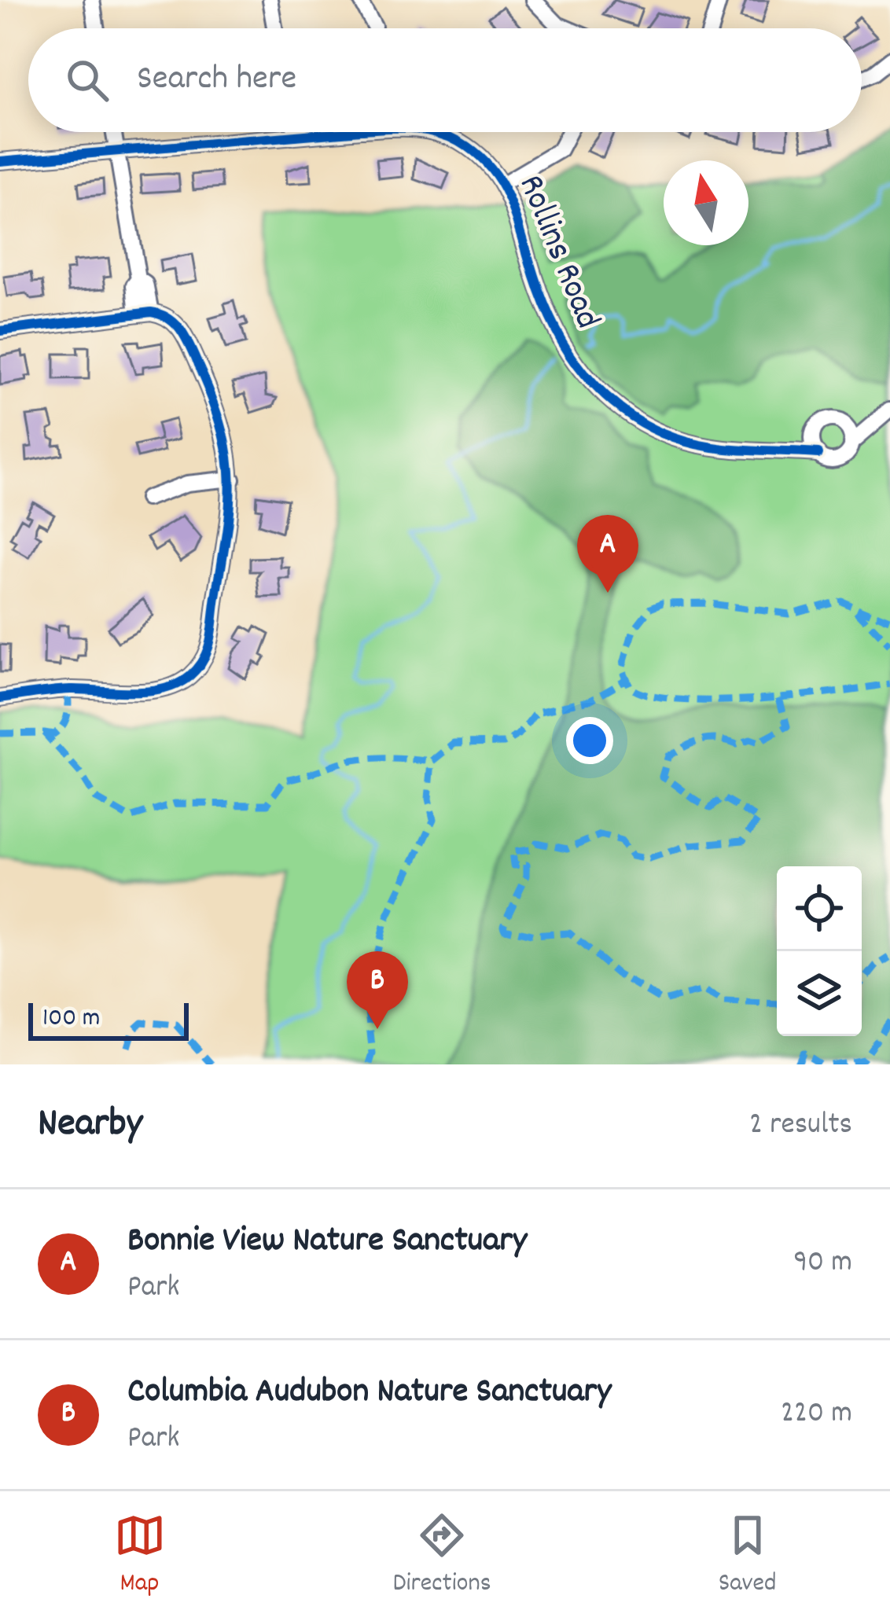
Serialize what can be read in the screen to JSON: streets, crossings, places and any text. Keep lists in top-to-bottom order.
{
  "streets": {
    "street": ["Rollins Road"]
  },
  "scale_bar": "100 m",
  "north": "top",
  "page": {
    "search": "Search here",
    "pins": ["A", "B"],
    "scale": "100 m",
    "heading": ["Nearby", "2 results"],
    "list": [
      {
        "mark": "A",
        "name": "Bonnie View Nature Sanctuary",
        "note": "Park",
        "value": "90 m"
      },
      {
        "mark": "B",
        "name": "Columbia Audubon Nature Sanctuary",
        "note": "Park",
        "value": "220 m"
      }
    ],
    "nav": ["Map", "Directions", "Saved"]
  }
}
